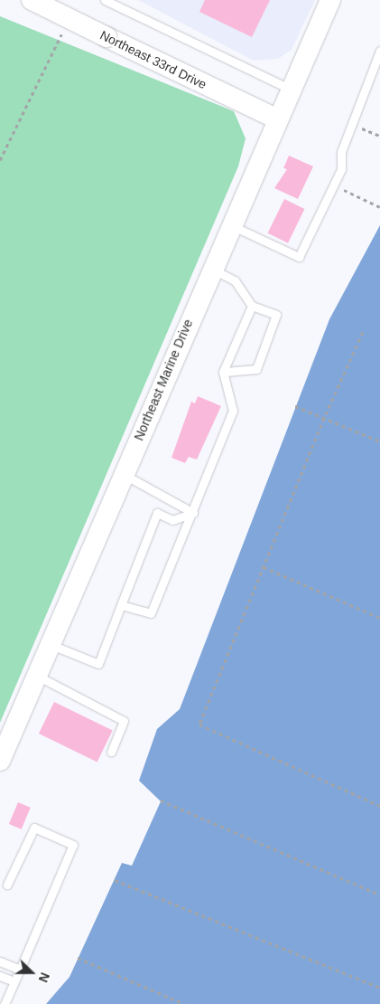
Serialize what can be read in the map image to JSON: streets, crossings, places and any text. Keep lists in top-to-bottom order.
{
  "streets": {
    "main road": ["Northeast 33rd Drive", "Northeast Marine Drive"]
  },
  "crossings": [
    ["Northeast 33rd Drive", "Northeast Marine Drive"]
  ],
  "north": "right"
}
